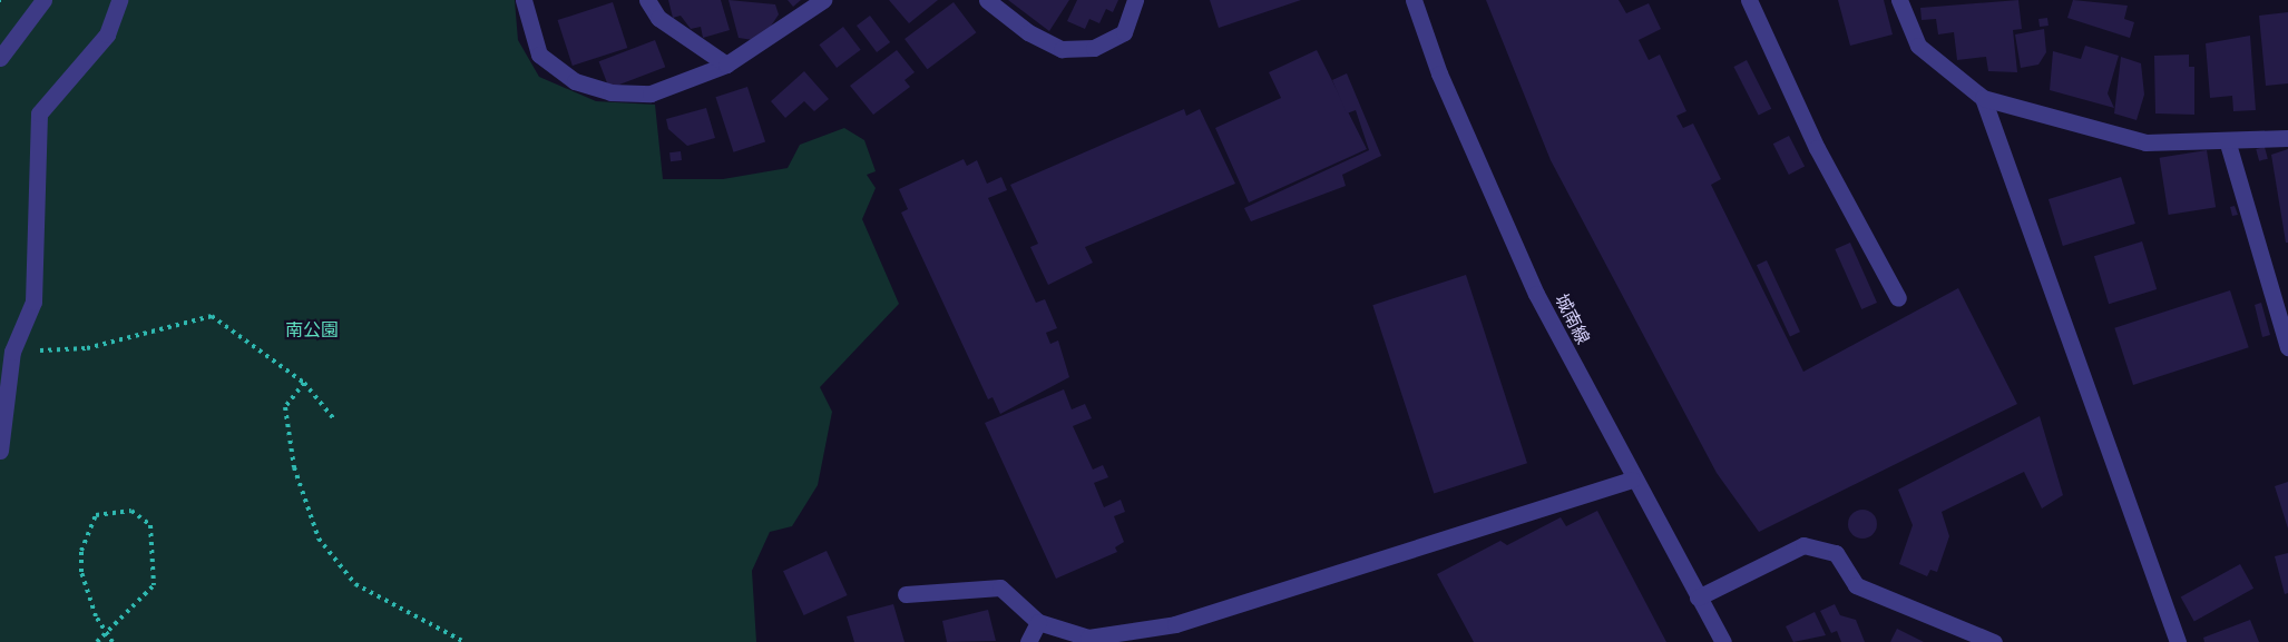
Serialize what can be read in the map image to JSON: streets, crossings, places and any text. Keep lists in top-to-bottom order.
{
  "streets": {
    "street": ["城南線"]
  },
  "parks": ["南公園"]
}
